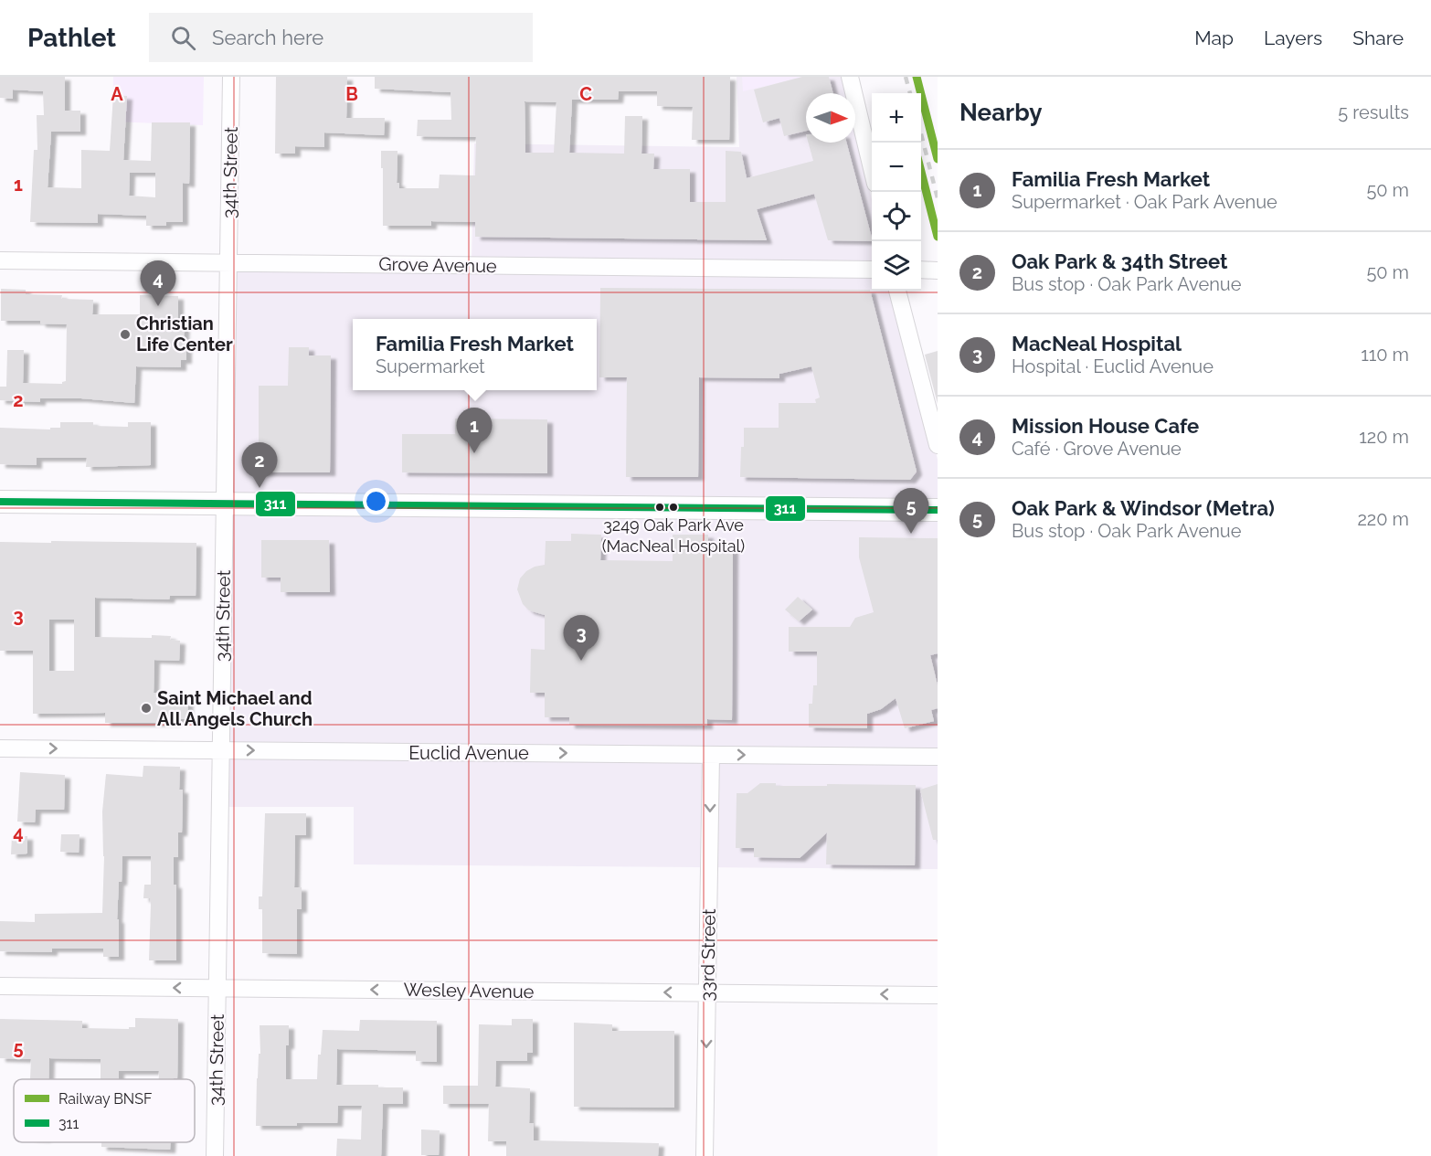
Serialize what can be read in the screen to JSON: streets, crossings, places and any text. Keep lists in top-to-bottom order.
{
  "streets": {
    "street": [
      "34th Street",
      "Grove Avenue",
      "Euclid Avenue",
      "33rd Street",
      "Wesley Avenue"
    ]
  },
  "crossings": [
    ["34th Street", "Grove Avenue"],
    ["34th Street", "Euclid Avenue"],
    ["34th Street", "Wesley Avenue"],
    ["Euclid Avenue", "33rd Street"],
    ["33rd Street", "Wesley Avenue"]
  ],
  "one_way": ["Euclid Avenue", "33rd Street", "Wesley Avenue"],
  "places": ["Christian Life Center", "3249 Oak Park Ave (MacNeal Hospital)", "Saint Michael and All Angels Church"],
  "lines": ["rail line BNSF", "transit line 311"],
  "legend": ["Railway BNSF", "311"],
  "north": "right",
  "page": {
    "header": "Pathlet",
    "search": "Search here",
    "nav": ["Map", "Layers", "Share"],
    "heading": ["Nearby", "5 results"],
    "map_buttons": ["+", "−"],
    "list": [
      {
        "mark": "1",
        "name": "Familia Fresh Market",
        "note": "Supermarket · Oak Park Avenue",
        "value": "50 m"
      },
      {
        "mark": "2",
        "name": "Oak Park & 34th Street",
        "note": "Bus stop · Oak Park Avenue",
        "value": "50 m"
      },
      {
        "mark": "3",
        "name": "MacNeal Hospital",
        "note": "Hospital · Euclid Avenue",
        "value": "110 m"
      },
      {
        "mark": "4",
        "name": "Mission House Cafe",
        "note": "Café · Grove Avenue",
        "value": "120 m"
      },
      {
        "mark": "5",
        "name": "Oak Park & Windsor (Metra)",
        "note": "Bus stop · Oak Park Avenue",
        "value": "220 m"
      }
    ],
    "pins": [
      "4",
      "1",
      "2",
      "5",
      "3"
    ],
    "popup": ["Familia Fresh Market", "Supermarket"]
  },
  "grid": {
    "columns": ["A", "B", "C"],
    "rows": [
      "1",
      "2",
      "3",
      "4",
      "5"
    ]
  }
}
